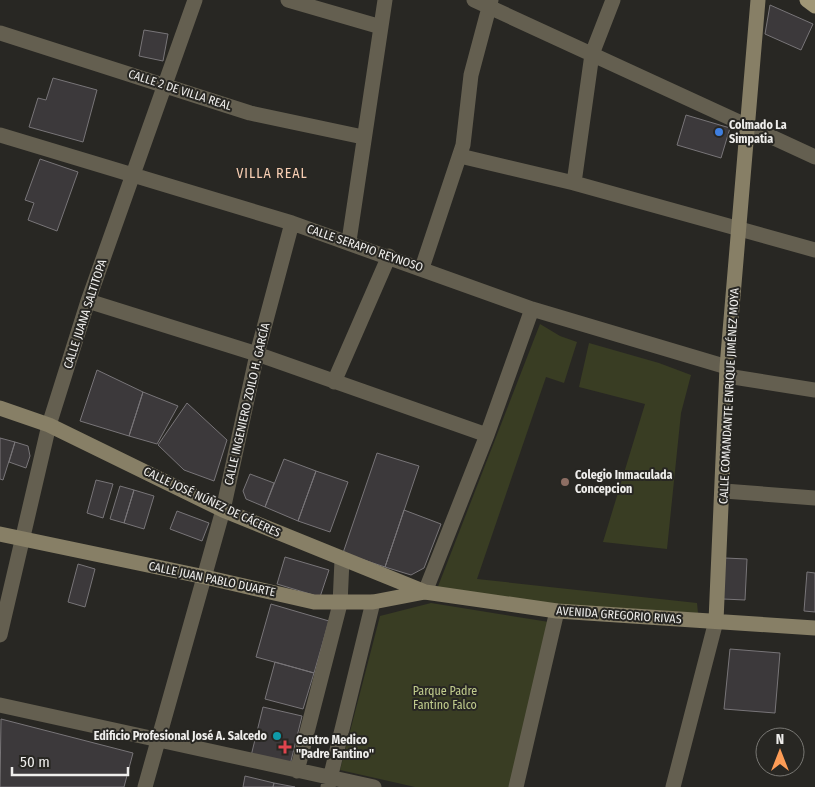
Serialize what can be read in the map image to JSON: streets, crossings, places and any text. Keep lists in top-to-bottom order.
{
  "streets": {
    "main road": [
      "CALLE COMANDANTE ENRIQUE JIMÉNEZ MOYA",
      "CALLE JOSÉ NÚÑEZ DE CÁCERES",
      "CALLE JUAN PABLO DUARTE",
      "AVENIDA GREGORIO RIVAS"
    ],
    "street": [
      "CALLE 2 DE VILLA REAL",
      "CALLE SERAPIO REYNOSO",
      "CALLE JUANA SALTITOPA",
      "CALLE INGENIERO ZOILO H. GARCÍA"
    ]
  },
  "crossings": [
    ["CALLE 2 DE VILLA REAL", "CALLE JUANA SALTITOPA"],
    ["CALLE SERAPIO REYNOSO", "CALLE JUANA SALTITOPA"],
    ["CALLE SERAPIO REYNOSO", "CALLE COMANDANTE ENRIQUE JIMÉNEZ MOYA"],
    ["CALLE SERAPIO REYNOSO", "CALLE INGENIERO ZOILO H. GARCÍA"],
    ["CALLE JUANA SALTITOPA", "CALLE JOSÉ NÚÑEZ DE CÁCERES"],
    ["CALLE JUANA SALTITOPA", "CALLE JUAN PABLO DUARTE"],
    ["CALLE COMANDANTE ENRIQUE JIMÉNEZ MOYA", "AVENIDA GREGORIO RIVAS"],
    ["CALLE INGENIERO ZOILO H. GARCÍA", "CALLE JOSÉ NÚÑEZ DE CÁCERES"],
    ["CALLE INGENIERO ZOILO H. GARCÍA", "CALLE JUAN PABLO DUARTE"],
    ["CALLE JOSÉ NÚÑEZ DE CÁCERES", "CALLE JUAN PABLO DUARTE"],
    ["CALLE JOSÉ NÚÑEZ DE CÁCERES", "AVENIDA GREGORIO RIVAS"],
    ["CALLE JUAN PABLO DUARTE", "AVENIDA GREGORIO RIVAS"]
  ],
  "districts": ["VILLA REAL"],
  "parks": ["Parque Padre Fantino Falco"],
  "places": {
    "other": ["Colmado La Simpatia", "Colegio Inmaculada Concepcion", "Edificio Profesional José A. Salcedo"],
    "health": ["Centro Medico \"Padre Fantino\""]
  },
  "scale_bar": "50 m",
  "north": "top"
}
